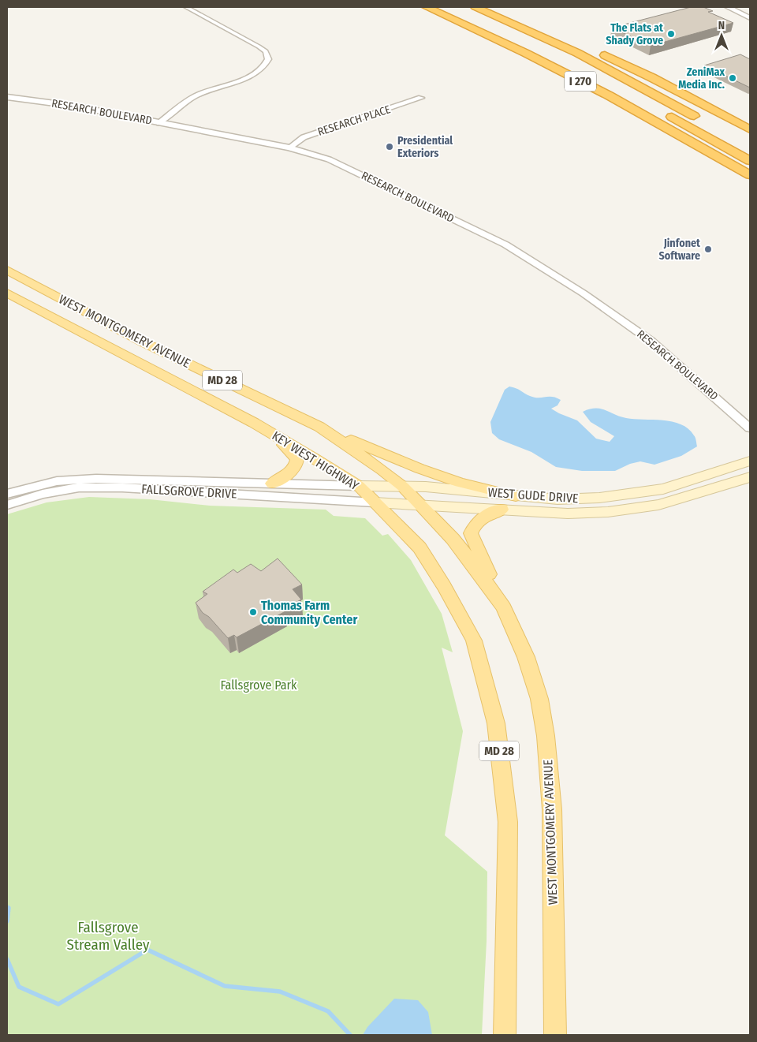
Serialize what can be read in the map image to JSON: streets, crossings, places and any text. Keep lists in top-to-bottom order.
{
  "streets": {
    "highway": ["I 270"],
    "main road": [
      "WEST MONTGOMERY AVENUE",
      "MD 28",
      "KEY WEST HIGHWAY",
      "WEST GUDE DRIVE"
    ],
    "street": ["RESEARCH BOULEVARD", "RESEARCH PLACE", "FALLSGROVE DRIVE"]
  },
  "crossings": [
    ["RESEARCH BOULEVARD", "RESEARCH PLACE"],
    ["WEST MONTGOMERY AVENUE", "KEY WEST HIGHWAY"],
    ["WEST MONTGOMERY AVENUE", "WEST GUDE DRIVE"],
    ["MD 28", "KEY WEST HIGHWAY"],
    ["MD 28", "FALLSGROVE DRIVE"],
    ["MD 28", "WEST GUDE DRIVE"],
    ["KEY WEST HIGHWAY", "FALLSGROVE DRIVE"],
    ["KEY WEST HIGHWAY", "WEST GUDE DRIVE"],
    ["FALLSGROVE DRIVE", "WEST GUDE DRIVE"]
  ],
  "parks": ["Fallsgrove Park", "Fallsgrove Stream Valley"],
  "places": [
    "The Flats at Shady Grove",
    "ZeniMax Media Inc.",
    "Presidential Exteriors",
    "Jinfonet Software",
    "Thomas Farm Community Center"
  ],
  "north": "top"
}
